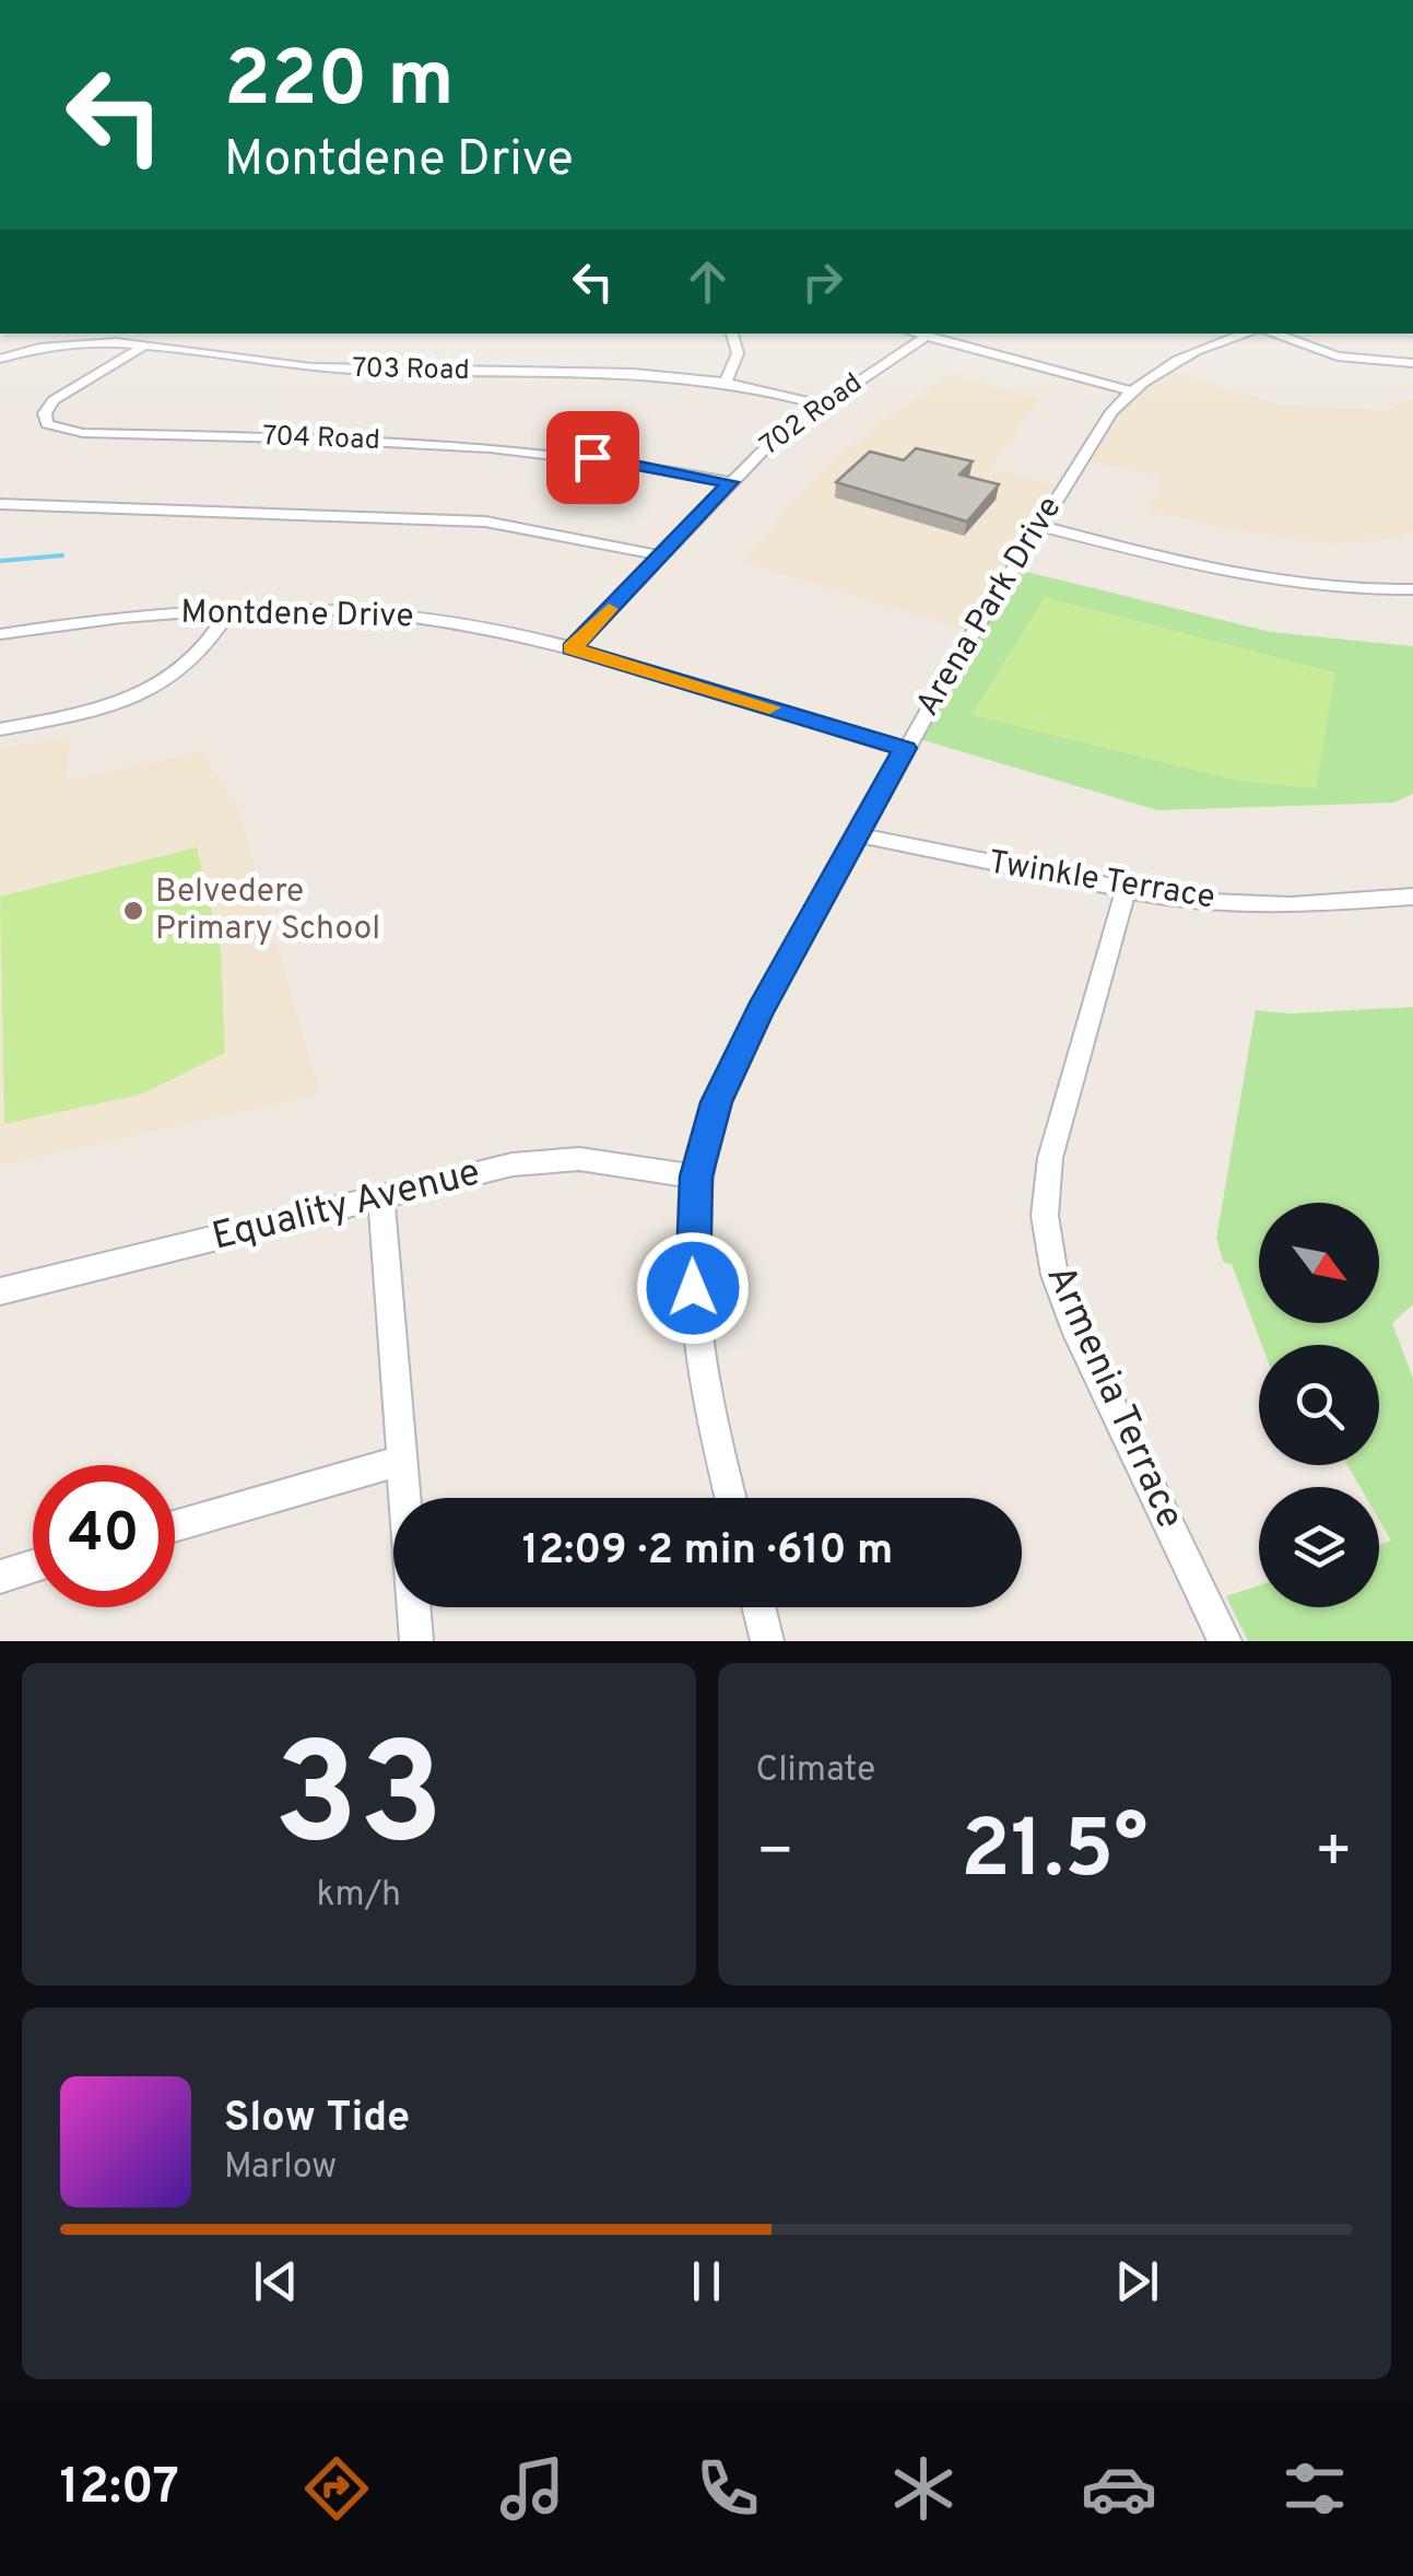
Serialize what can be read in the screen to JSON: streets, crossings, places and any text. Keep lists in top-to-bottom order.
{
  "streets": {
    "street": [
      "703 Road",
      "702 Road",
      "704 Road",
      "Arena Park Drive",
      "Montdene Drive",
      "Twinkle Terrace",
      "Equality Avenue",
      "Armenia Terrace"
    ]
  },
  "crossings": [
    ["703 Road", "702 Road"],
    ["703 Road", "704 Road"],
    ["702 Road", "704 Road"],
    ["702 Road", "Montdene Drive"],
    ["Arena Park Drive", "Montdene Drive"],
    ["Arena Park Drive", "Twinkle Terrace"],
    ["Arena Park Drive", "Equality Avenue"],
    ["Twinkle Terrace", "Armenia Terrace"]
  ],
  "places": ["Belvedere Primary School"],
  "north": "bottom right",
  "page": {
    "turn": ["220 m", "Montdene Drive"],
    "limit": "40",
    "trip": "12:09 · 2 min · 610 m",
    "tile": [
      ["33", "km/h"],
      "Climate"
    ],
    "heat": ["−", "21.5°", "+"],
    "song": ["Slow Tide", "Marlow"],
    "tabs": "12:07"
  }
}
